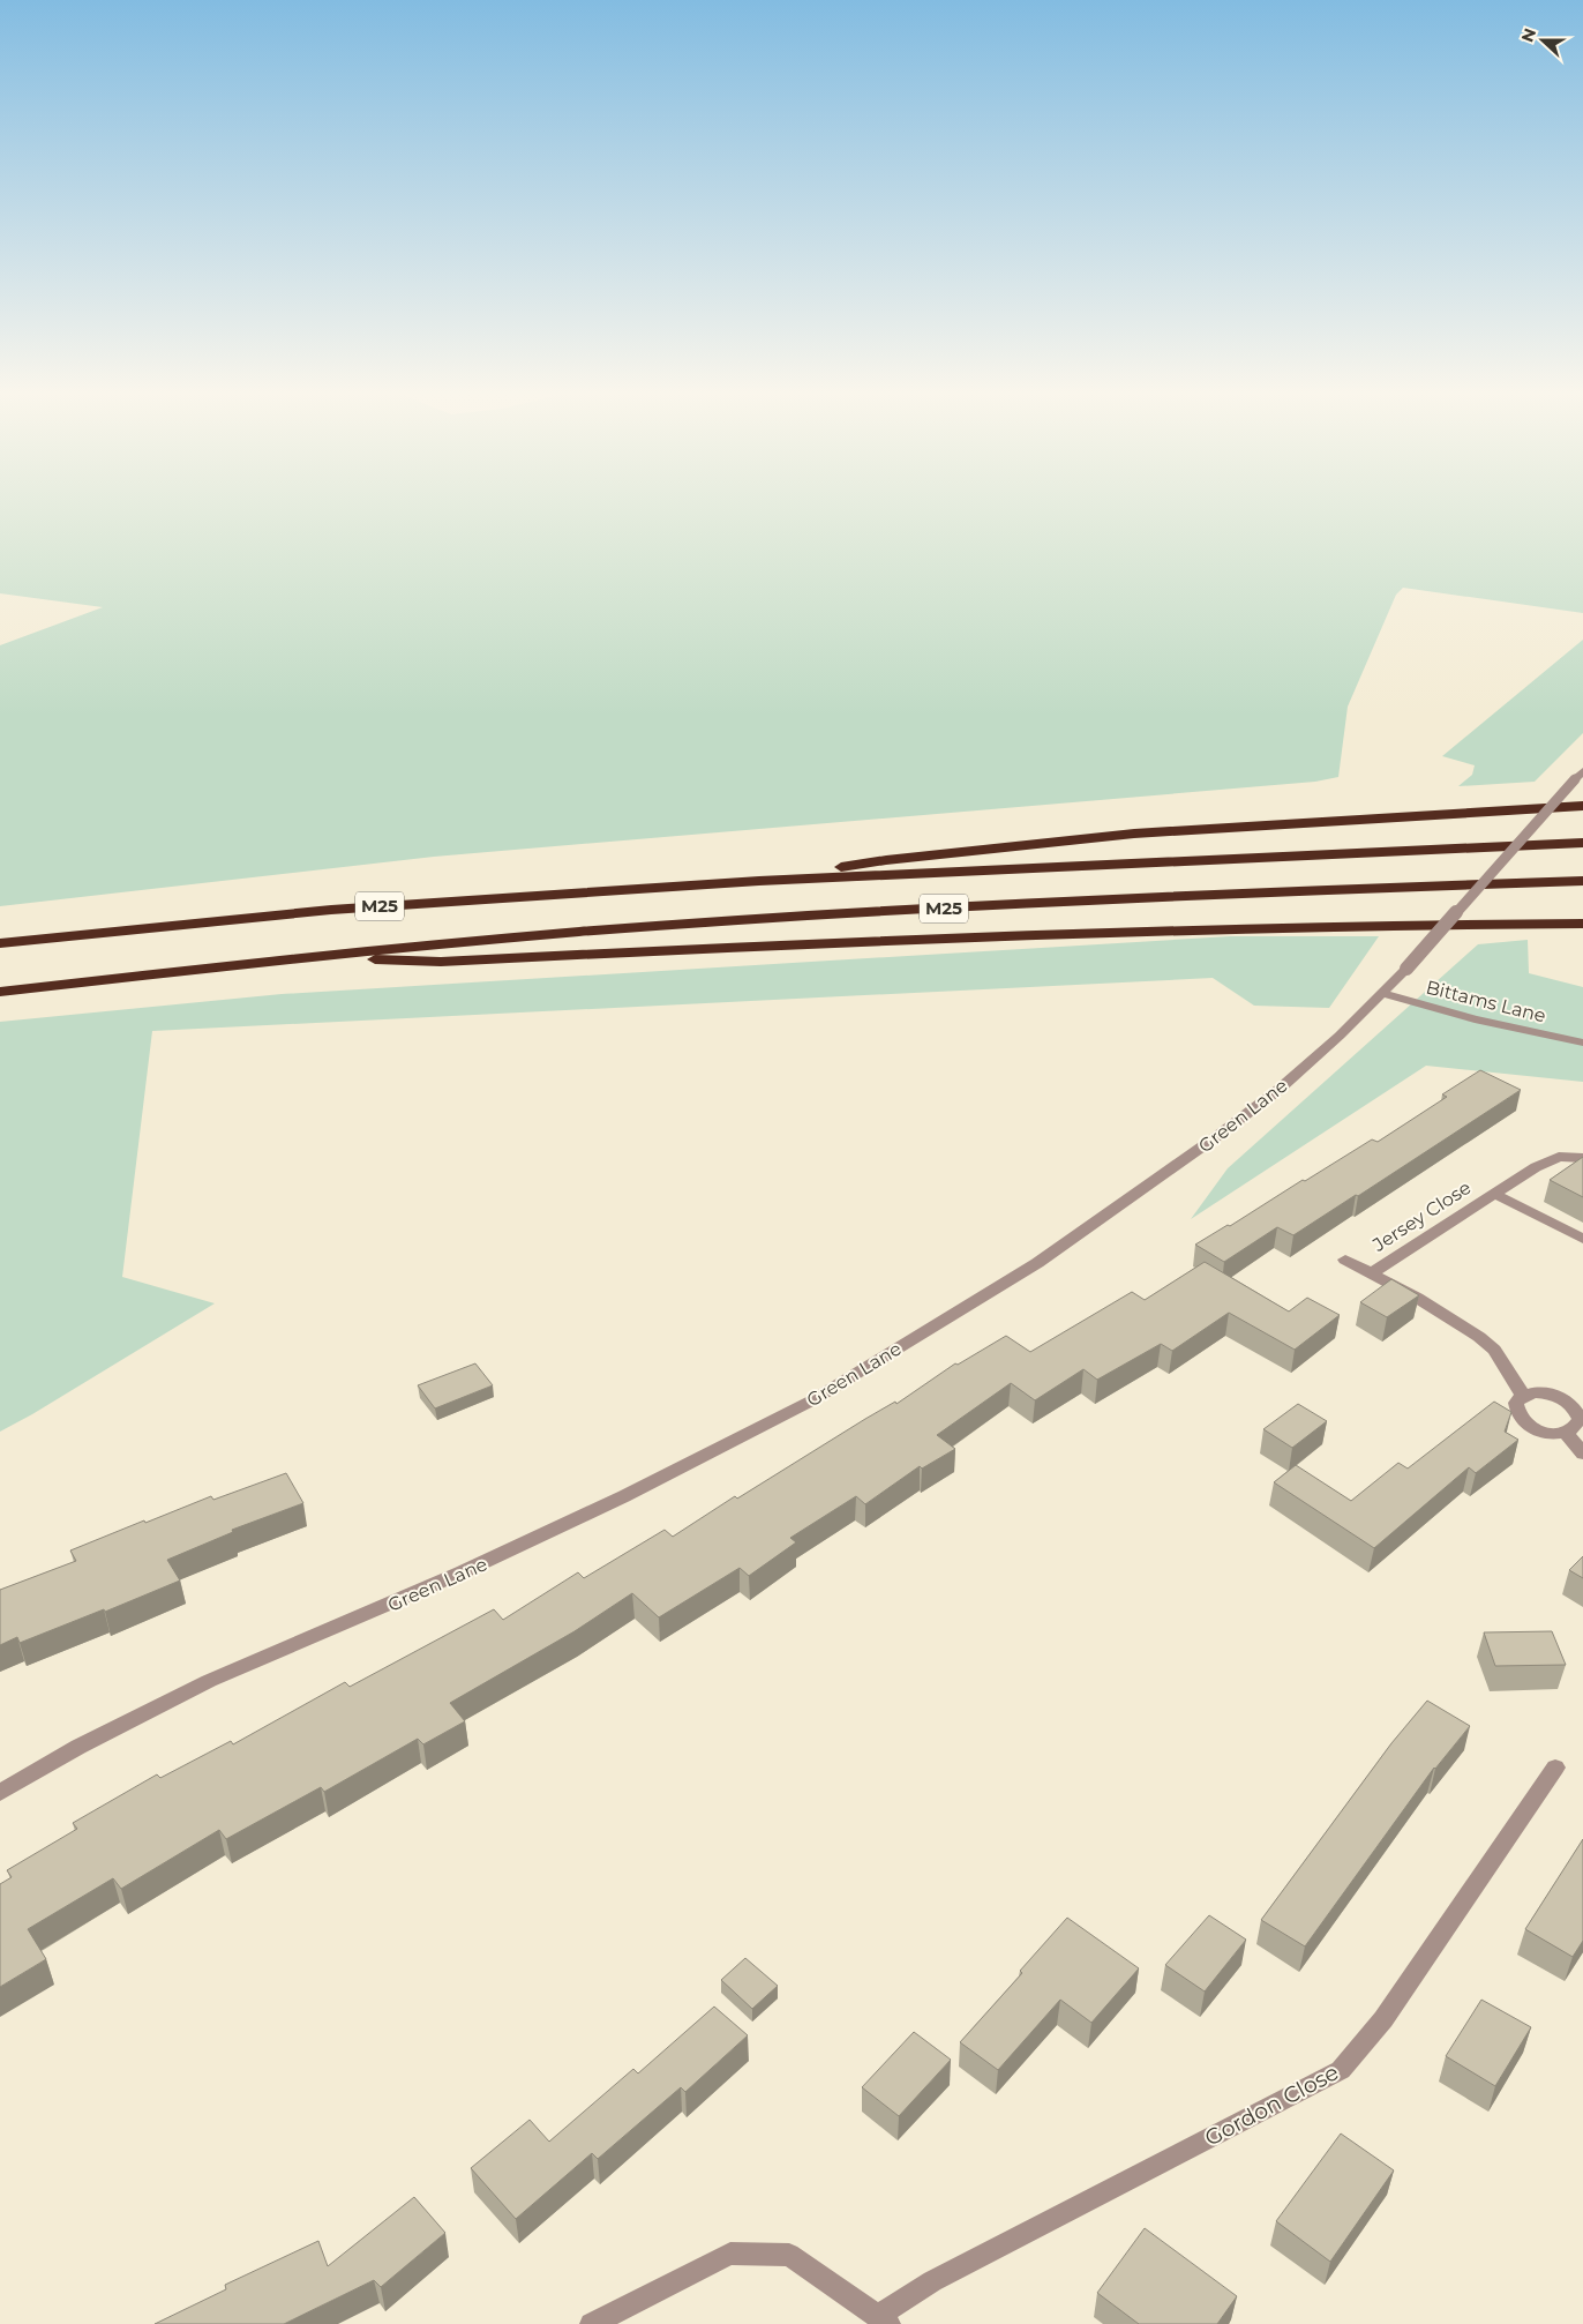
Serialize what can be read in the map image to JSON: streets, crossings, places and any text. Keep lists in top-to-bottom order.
{
  "streets": {
    "highway": ["M25"],
    "street": [
      "Bittams Lane",
      "Green Lane",
      "Jersey Close",
      "Gordon Close"
    ]
  },
  "crossings": [
    ["Bittams Lane", "Green Lane"]
  ],
  "north": "left"
}
